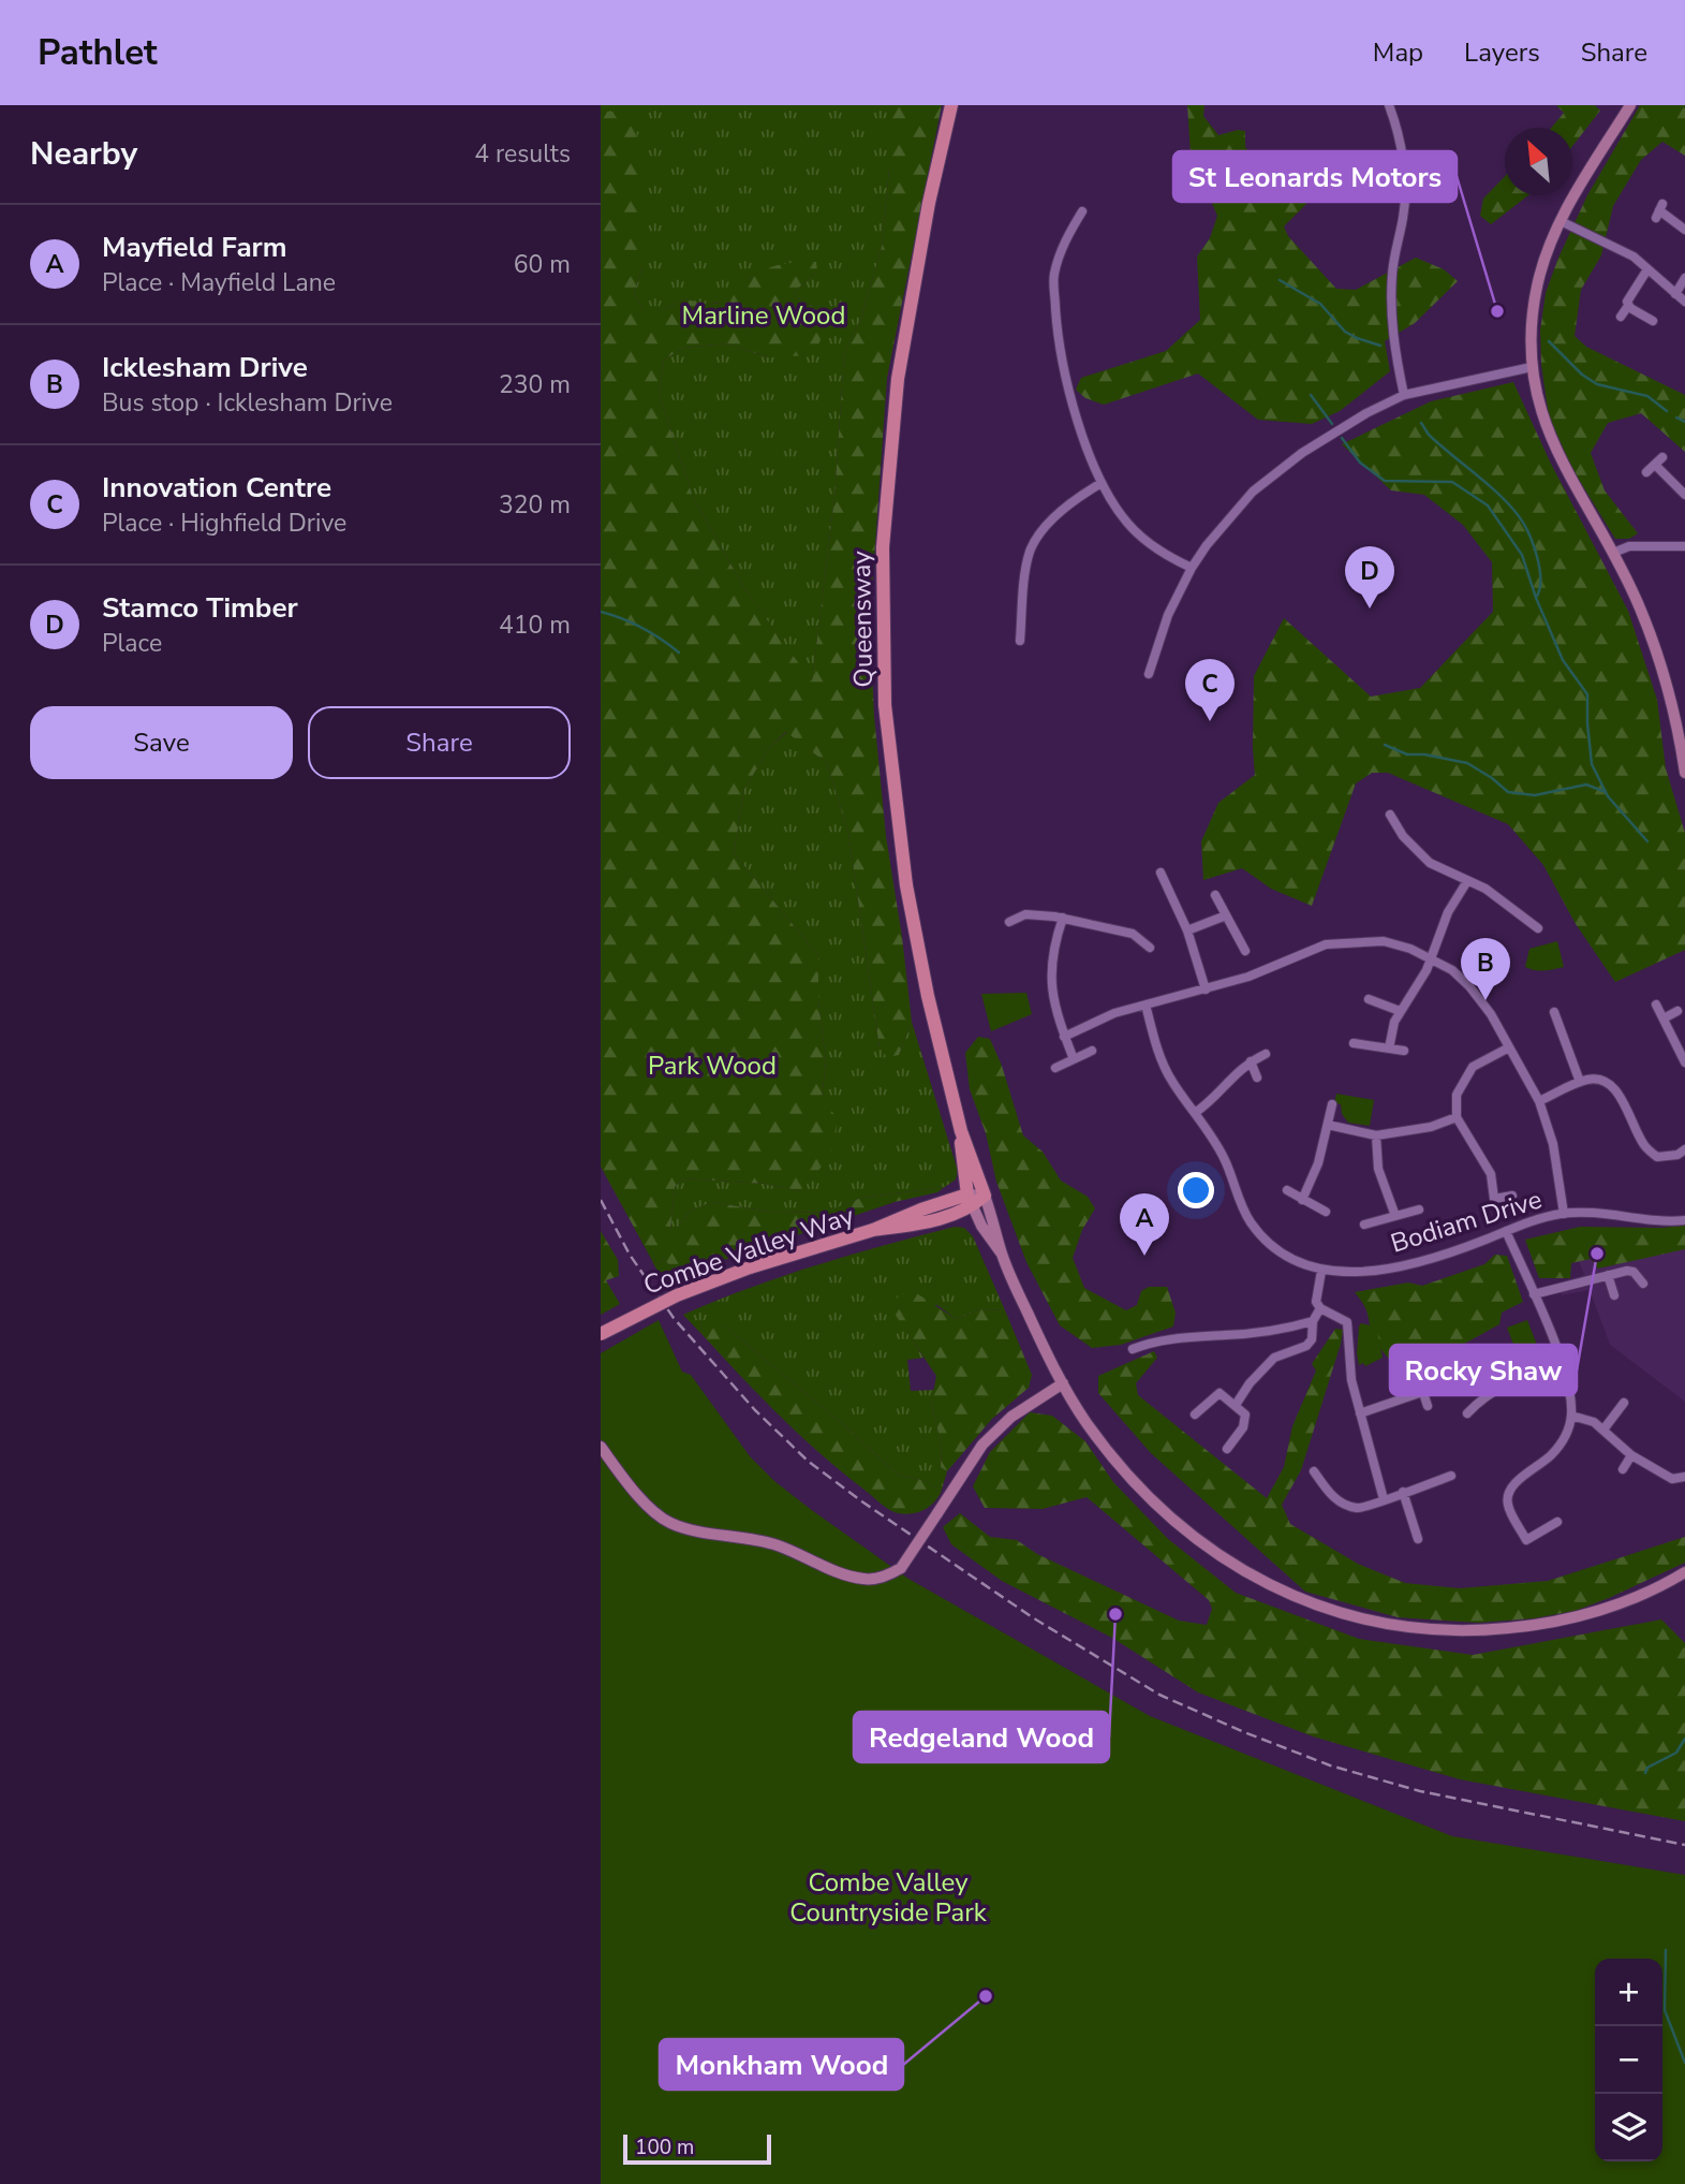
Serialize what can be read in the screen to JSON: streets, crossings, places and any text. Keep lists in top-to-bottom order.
{
  "streets": {
    "main road": ["Queensway", "Combe Valley Way"],
    "street": ["Bodiam Drive"]
  },
  "crossings": [
    ["Queensway", "Combe Valley Way"]
  ],
  "parks": ["Marline Wood", "Park Wood", "Combe Valley Countryside Park"],
  "places": [
    "St Leonards Motors",
    "Rocky Shaw",
    "Redgeland Wood",
    "Monkham Wood"
  ],
  "scale_bar": "100 m",
  "north": "top left",
  "page": {
    "header": "Pathlet",
    "nav": ["Map", "Layers", "Share"],
    "heading": ["Nearby", "4 results"],
    "list": [
      {
        "mark": "A",
        "name": "Mayfield Farm",
        "note": "Place · Mayfield Lane",
        "value": "60 m"
      },
      {
        "mark": "B",
        "name": "Icklesham Drive",
        "note": "Bus stop · Icklesham Drive",
        "value": "230 m"
      },
      {
        "mark": "C",
        "name": "Innovation Centre",
        "note": "Place · Highfield Drive",
        "value": "320 m"
      },
      {
        "mark": "D",
        "name": "Stamco Timber",
        "note": "Place",
        "value": "410 m"
      }
    ],
    "pins": [
      "D",
      "C",
      "B",
      "A"
    ],
    "buttons": ["Save", "Share"],
    "map_buttons": ["+", "−"],
    "scale": "100 m"
  }
}
